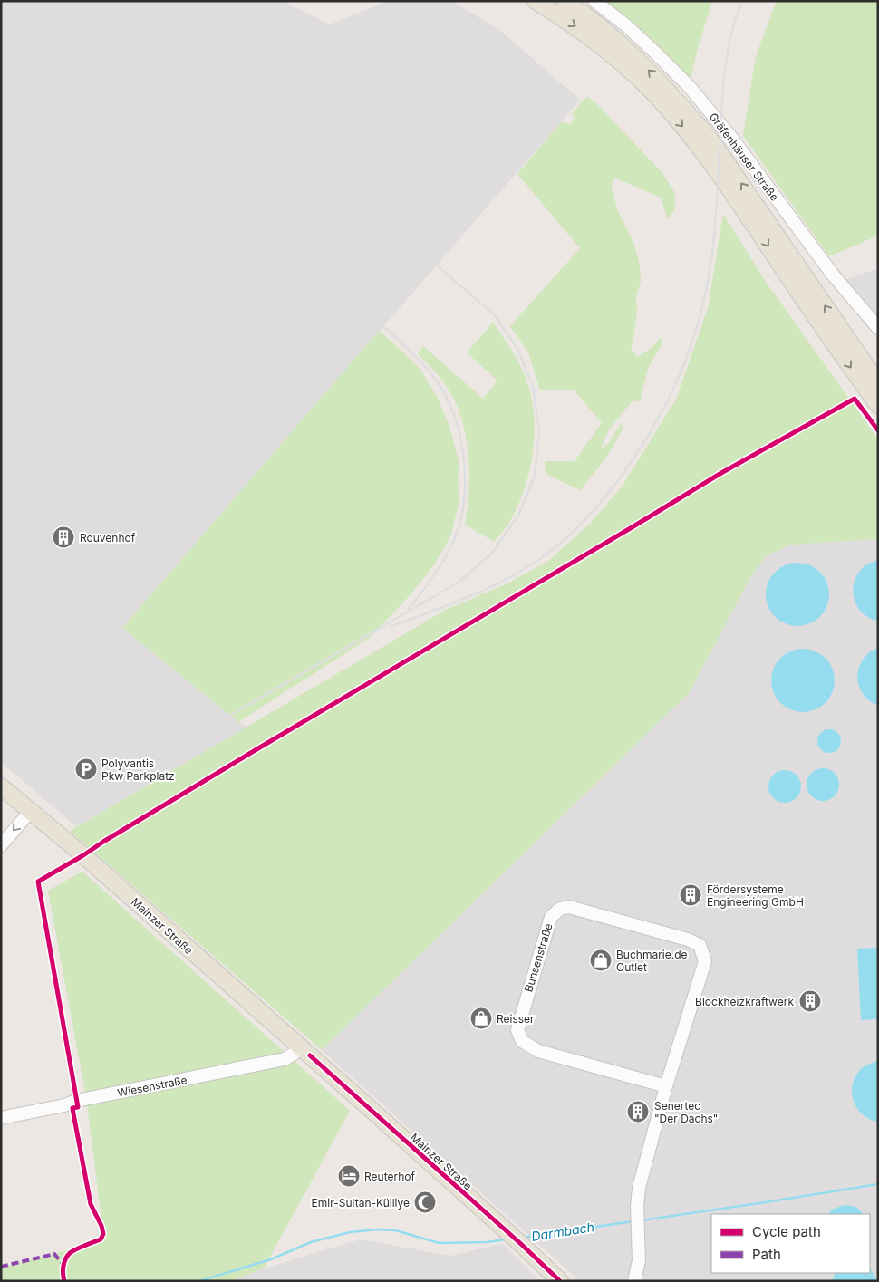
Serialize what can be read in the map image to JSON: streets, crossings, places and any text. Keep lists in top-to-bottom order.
{
  "streets": {
    "main road": ["Mainzer Straße"],
    "street": ["Gräfenhäuser Straße", "Bunsenstraße", "Wiesenstraße"]
  },
  "crossings": [
    ["Mainzer Straße", "Wiesenstraße"]
  ],
  "water": ["Darmbach"],
  "places": {
    "building": [
      "Rouvenhof",
      "Fördersysteme Engineering GmbH",
      "Blockheizkraftwerk",
      "Senertec \"Der Dachs\""
    ],
    "parking": ["Polyvantis Pkw Parkplatz"],
    "shop": ["Buchmarie.de Outlet", "Reisser"],
    "hotel": ["Reuterhof"],
    "mosque": ["Emir-Sultan-Külliye"]
  },
  "legend": ["Cycle path", "Path"]
}
